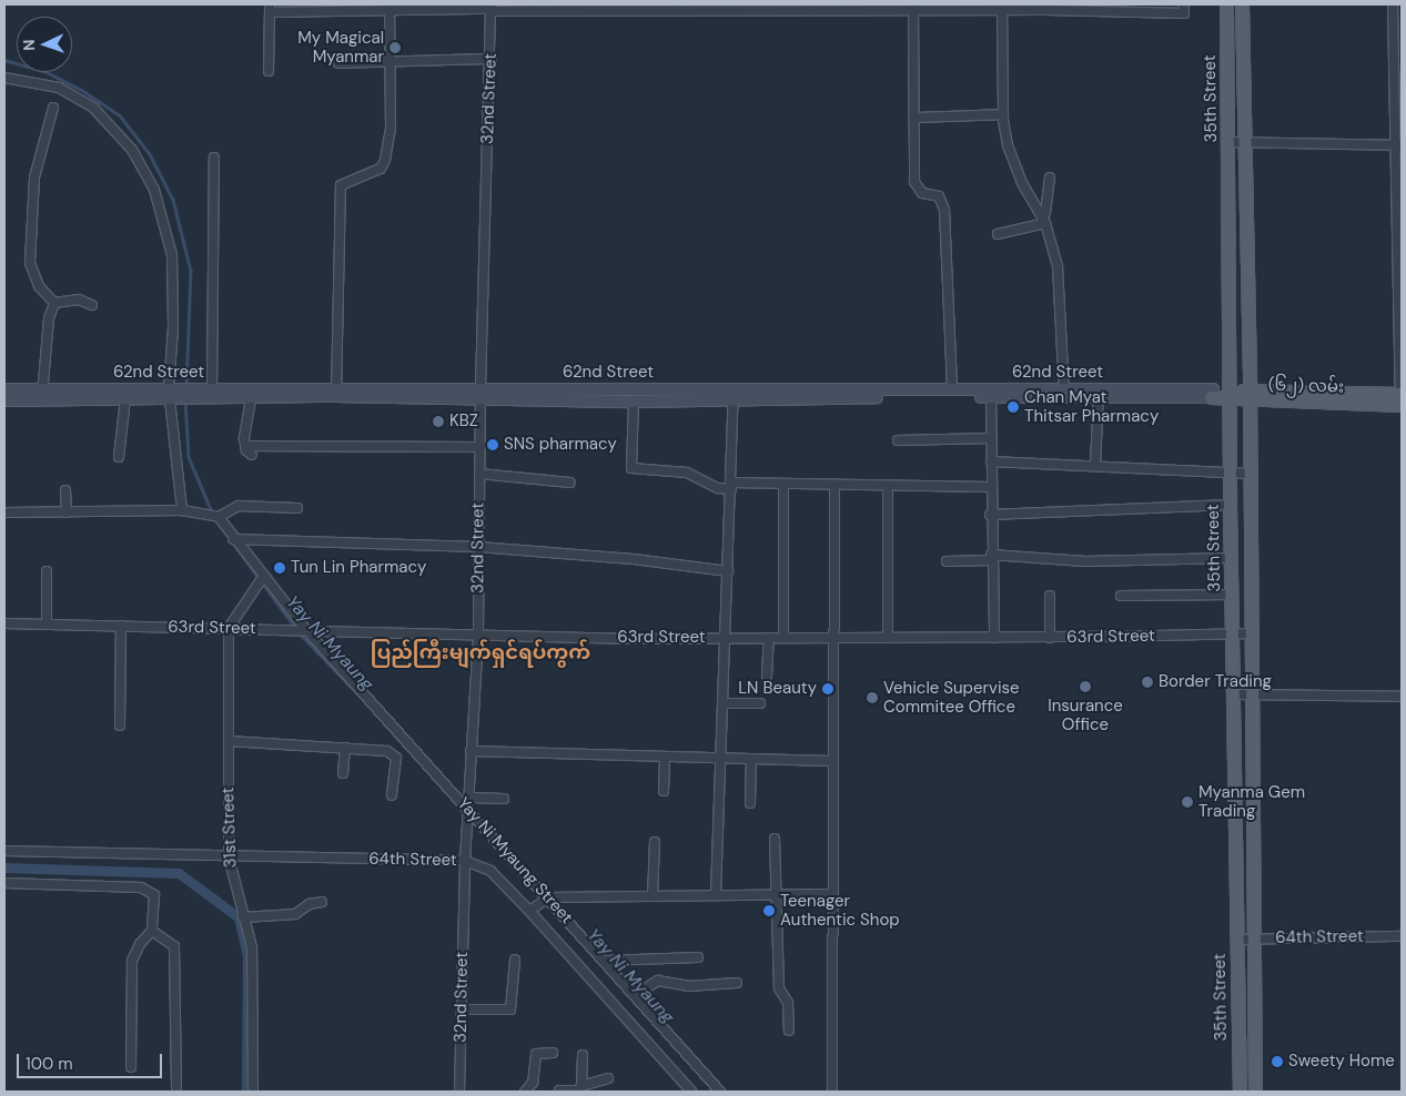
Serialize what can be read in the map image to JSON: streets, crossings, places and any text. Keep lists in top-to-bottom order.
{
  "streets": {
    "main road": ["35th Street", "62nd Street", "(၆၂) လမ်း"],
    "street": [
      "32nd Street",
      "63rd Street",
      "31st Street",
      "64th Street",
      "Yay Ni Myaung Street"
    ]
  },
  "crossings": [
    ["32nd Street", "62nd Street"],
    ["32nd Street", "63rd Street"],
    ["32nd Street", "64th Street"],
    ["32nd Street", "Yay Ni Myaung Street"],
    ["35th Street", "(၆၂) လမ်း"],
    ["35th Street", "63rd Street"],
    ["35th Street", "64th Street"],
    ["62nd Street", "(၆၂) လမ်း"],
    ["63rd Street", "31st Street"],
    ["63rd Street", "Yay Ni Myaung Street"],
    ["31st Street", "64th Street"],
    ["64th Street", "Yay Ni Myaung Street"]
  ],
  "districts": ["ပြည်ကြီးမျက်ရှင်ရပ်ကွက်"],
  "water": ["Yay Ni Myaung"],
  "places": [
    "My Magical Myanmar",
    "Chan Myat Thitsar Pharmacy",
    "KBZ",
    "SNS pharmacy",
    "Tun Lin Pharmacy",
    "Border Trading",
    "Insurance Office",
    "LN Beauty",
    "Vehicle Supervise Commitee Office",
    "Myanma Gem Trading",
    "Teenager Authentic Shop",
    "Sweety Home"
  ],
  "scale_bar": "100 m",
  "north": "left"
}
